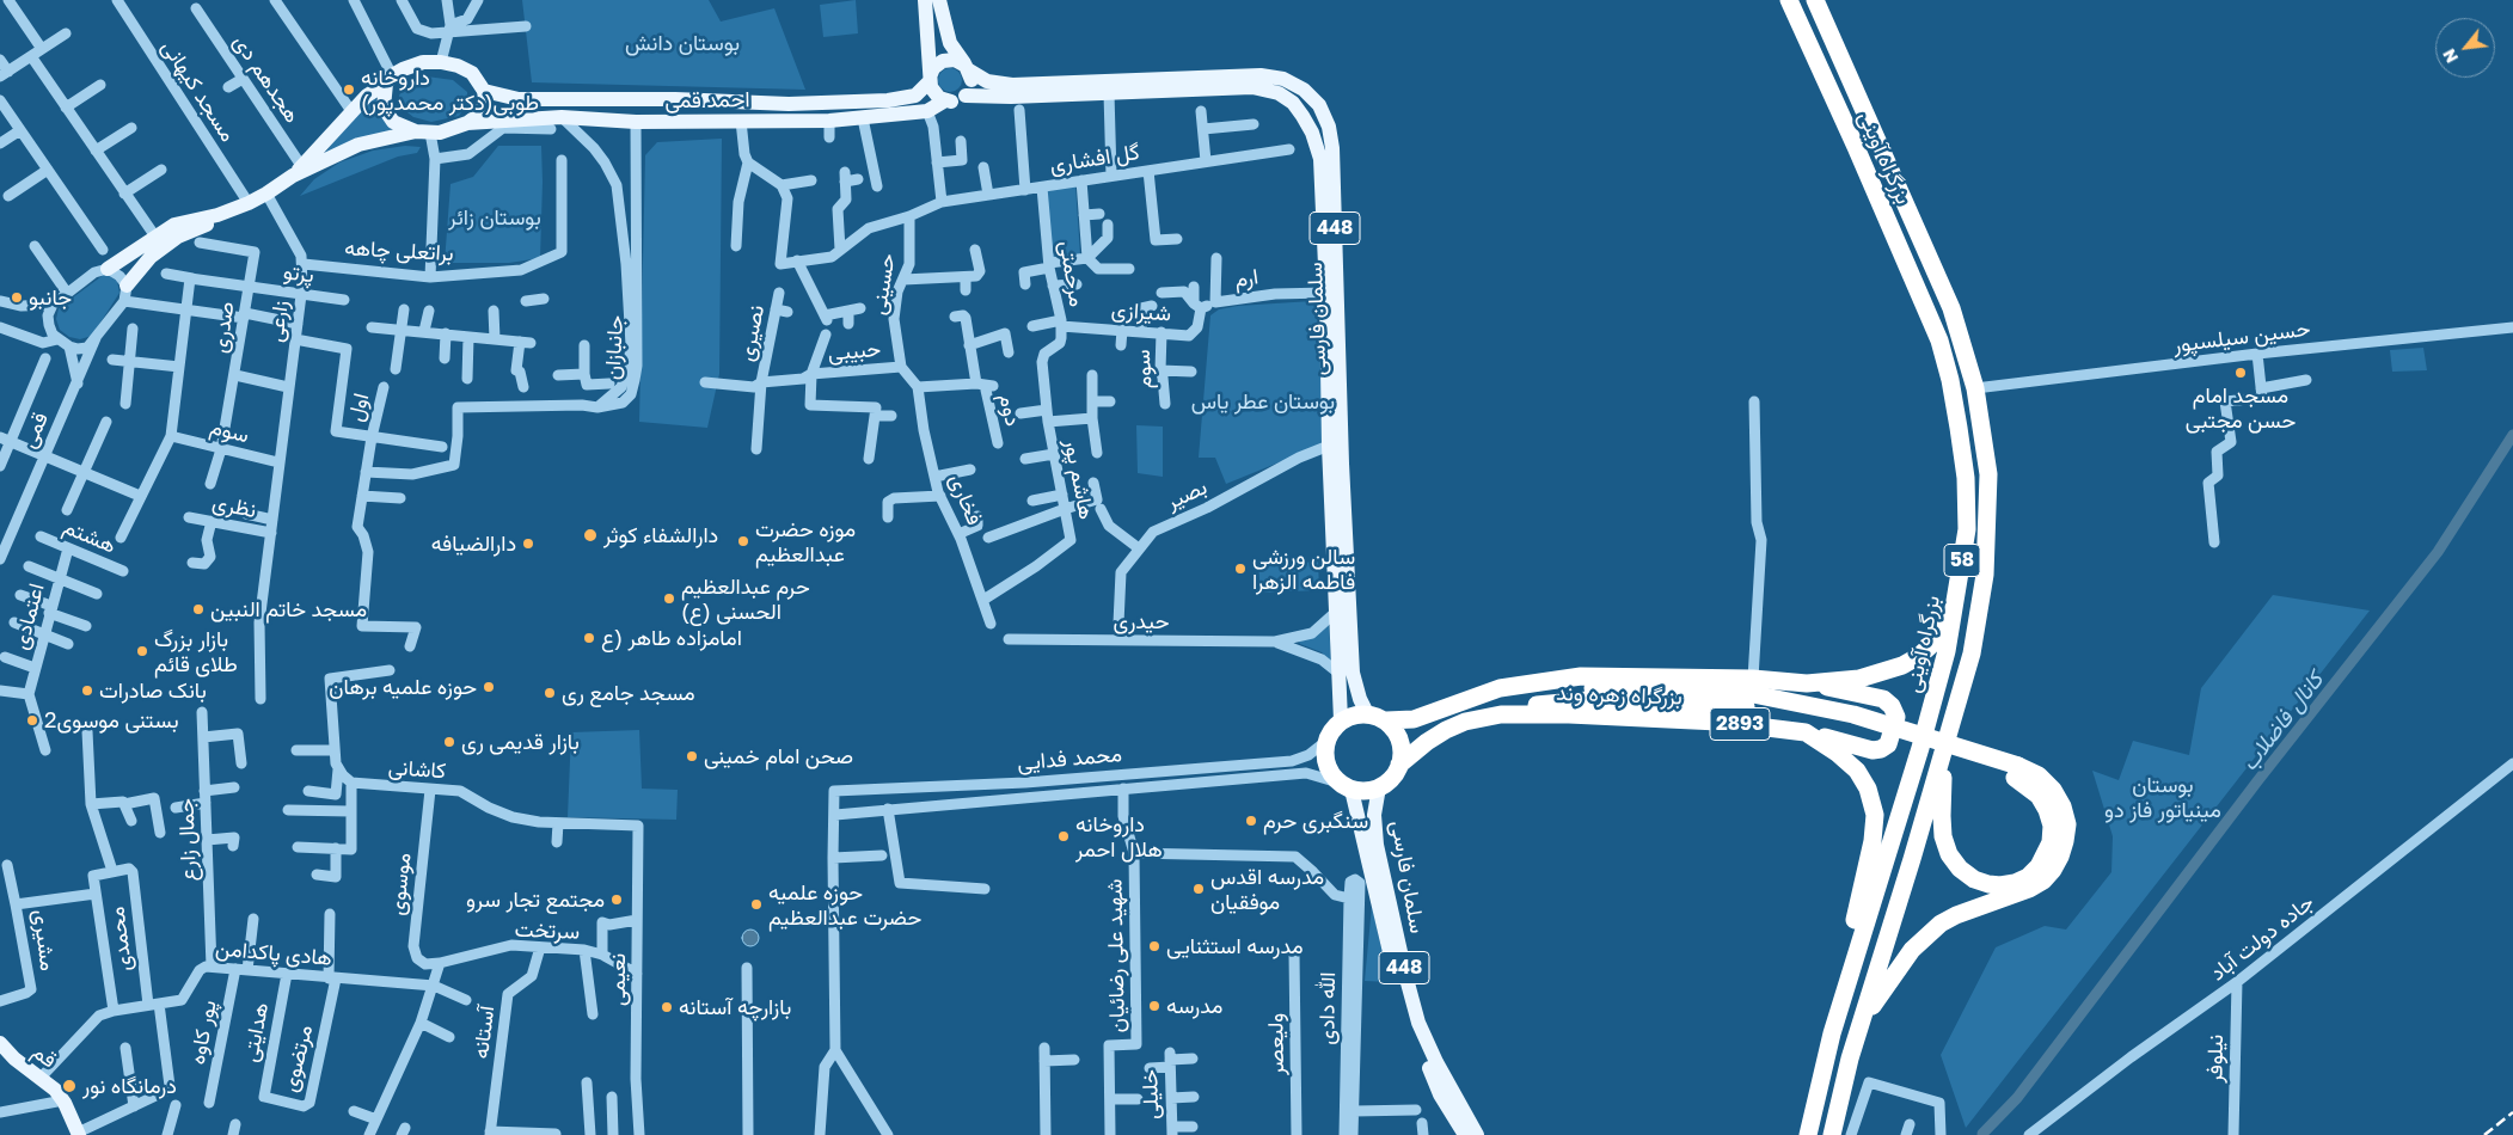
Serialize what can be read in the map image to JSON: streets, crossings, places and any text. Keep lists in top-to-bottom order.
{
  "streets": {
    "highway": [
      "بزرگراه آوینی",
      "58",
      "بزرگراه زهره وند",
      "2893"
    ],
    "main road": [
      "احمد قمی",
      "448",
      "سلمان فارسی",
      "قم"
    ],
    "street": [
      "هجدهم دی",
      "مسجد کیهانی",
      "گل افشاری",
      "براتعلی چاهه",
      "پرتو",
      "مرحمتی",
      "ارم",
      "حسینی",
      "شیرازی",
      "زارعی",
      "صدری",
      "نصیری",
      "حسین سیلسپور",
      "جانبازان",
      "حبیبی",
      "سوم",
      "اول",
      "دوم",
      "قمی",
      "هاشم پور",
      "بصیر",
      "فخاری",
      "نظری",
      "هشتم",
      "اعتمادی",
      "حیدری",
      "محمد فدایی",
      "کاشانی",
      "جمال زارع",
      "موسوی",
      "سرتخت",
      "جاده دولت آباد",
      "محمدی",
      "مشیری",
      "هادی پاکدامن",
      "شهید علی رضائیان",
      "نعیمی",
      "الله دادی",
      "پور کاوه",
      "هدایتی",
      "آستانه",
      "ولیعصر",
      "مرتضوی",
      "نیلوفر",
      "خلیلی"
    ]
  },
  "crossings": [
    ["احمد قمی", "سلمان فارسی"],
    ["احمد قمی", "جانبازان"],
    ["بزرگراه آوینی", "حسین سیلسپور"],
    ["بزرگراه آوینی", "بزرگراه زهره وند"],
    ["گل افشاری", "مرحمتی"],
    ["گل افشاری", "حسینی"],
    ["براتعلی چاهه", "زارعی"],
    ["پرتو", "زارعی"],
    ["پرتو", "صدری"],
    ["مرحمتی", "شیرازی"],
    ["مرحمتی", "هاشم پور"],
    ["ارم", "سلمان فارسی"],
    ["حسینی", "حبیبی"],
    ["شیرازی", "سوم"],
    ["سلمان فارسی", "بصیر"],
    ["سلمان فارسی", "بزرگراه زهره وند"],
    ["سلمان فارسی", "محمد فدایی"],
    ["زارعی", "سوم"],
    ["زارعی", "نظری"],
    ["صدری", "سوم"],
    ["نصیری", "حبیبی"],
    ["هاشم پور", "فخاری"],
    ["هشتم", "اعتمادی"],
    ["بزرگراه زهره وند", "محمد فدایی"],
    ["محمد فدایی", "شهید علی رضائیان"],
    ["کاشانی", "موسوی"],
    ["کاشانی", "نعیمی"],
    ["جمال زارع", "هادی پاکدامن"],
    ["موسوی", "سرتخت"],
    ["سرتخت", "نعیمی"],
    ["سرتخت", "آستانه"],
    ["جاده دولت آباد", "نیلوفر"],
    ["محمدی", "هادی پاکدامن"],
    ["هادی پاکدامن", "پور کاوه"],
    ["هادی پاکدامن", "هدایتی"],
    ["هادی پاکدامن", "قم"],
    ["هادی پاکدامن", "مرتضوی"],
    ["هدایتی", "مرتضوی"]
  ],
  "water": ["کانال فاضلاب"],
  "parks": [
    "بوستان دانش",
    "بوستان زائر",
    "بوستان عطر یاس",
    "بوستان مینیاتور فاز دو"
  ],
  "places": [
    "داروخانه طوبی(دکتر محمدپور)",
    "جانبو",
    "مسجد امام حسن مجتبی",
    "دارالشفاء کوثر",
    "موزه حضرت عبدالعظیم",
    "دارالضیافه",
    "سالن ورزشی فاطمه الزهرا",
    "حرم عبدالعظیم الحسنی (ع)",
    "مسجد خاتم النبین",
    "امامزاده طاهر (ع",
    "بازار بزرگ طلای قائم",
    "حوزه علمیه برهان",
    "بانک صادرات",
    "مسجد جامع ری",
    "بستنی موسوی2",
    "بازار قدیمی ری",
    "صحن امام خمینی",
    "سنگبری حرم",
    "داروخانه هلال احمر",
    "مدرسه اقدس موفقیان",
    "مجتمع تجار سرو",
    "حوزه علمیه حضرت عبدالعظیم",
    "مدرسه استثنایی",
    "مدرسه",
    "بازارچه آستانه",
    "درمانگاه نور"
  ],
  "north": "bottom left"
}
